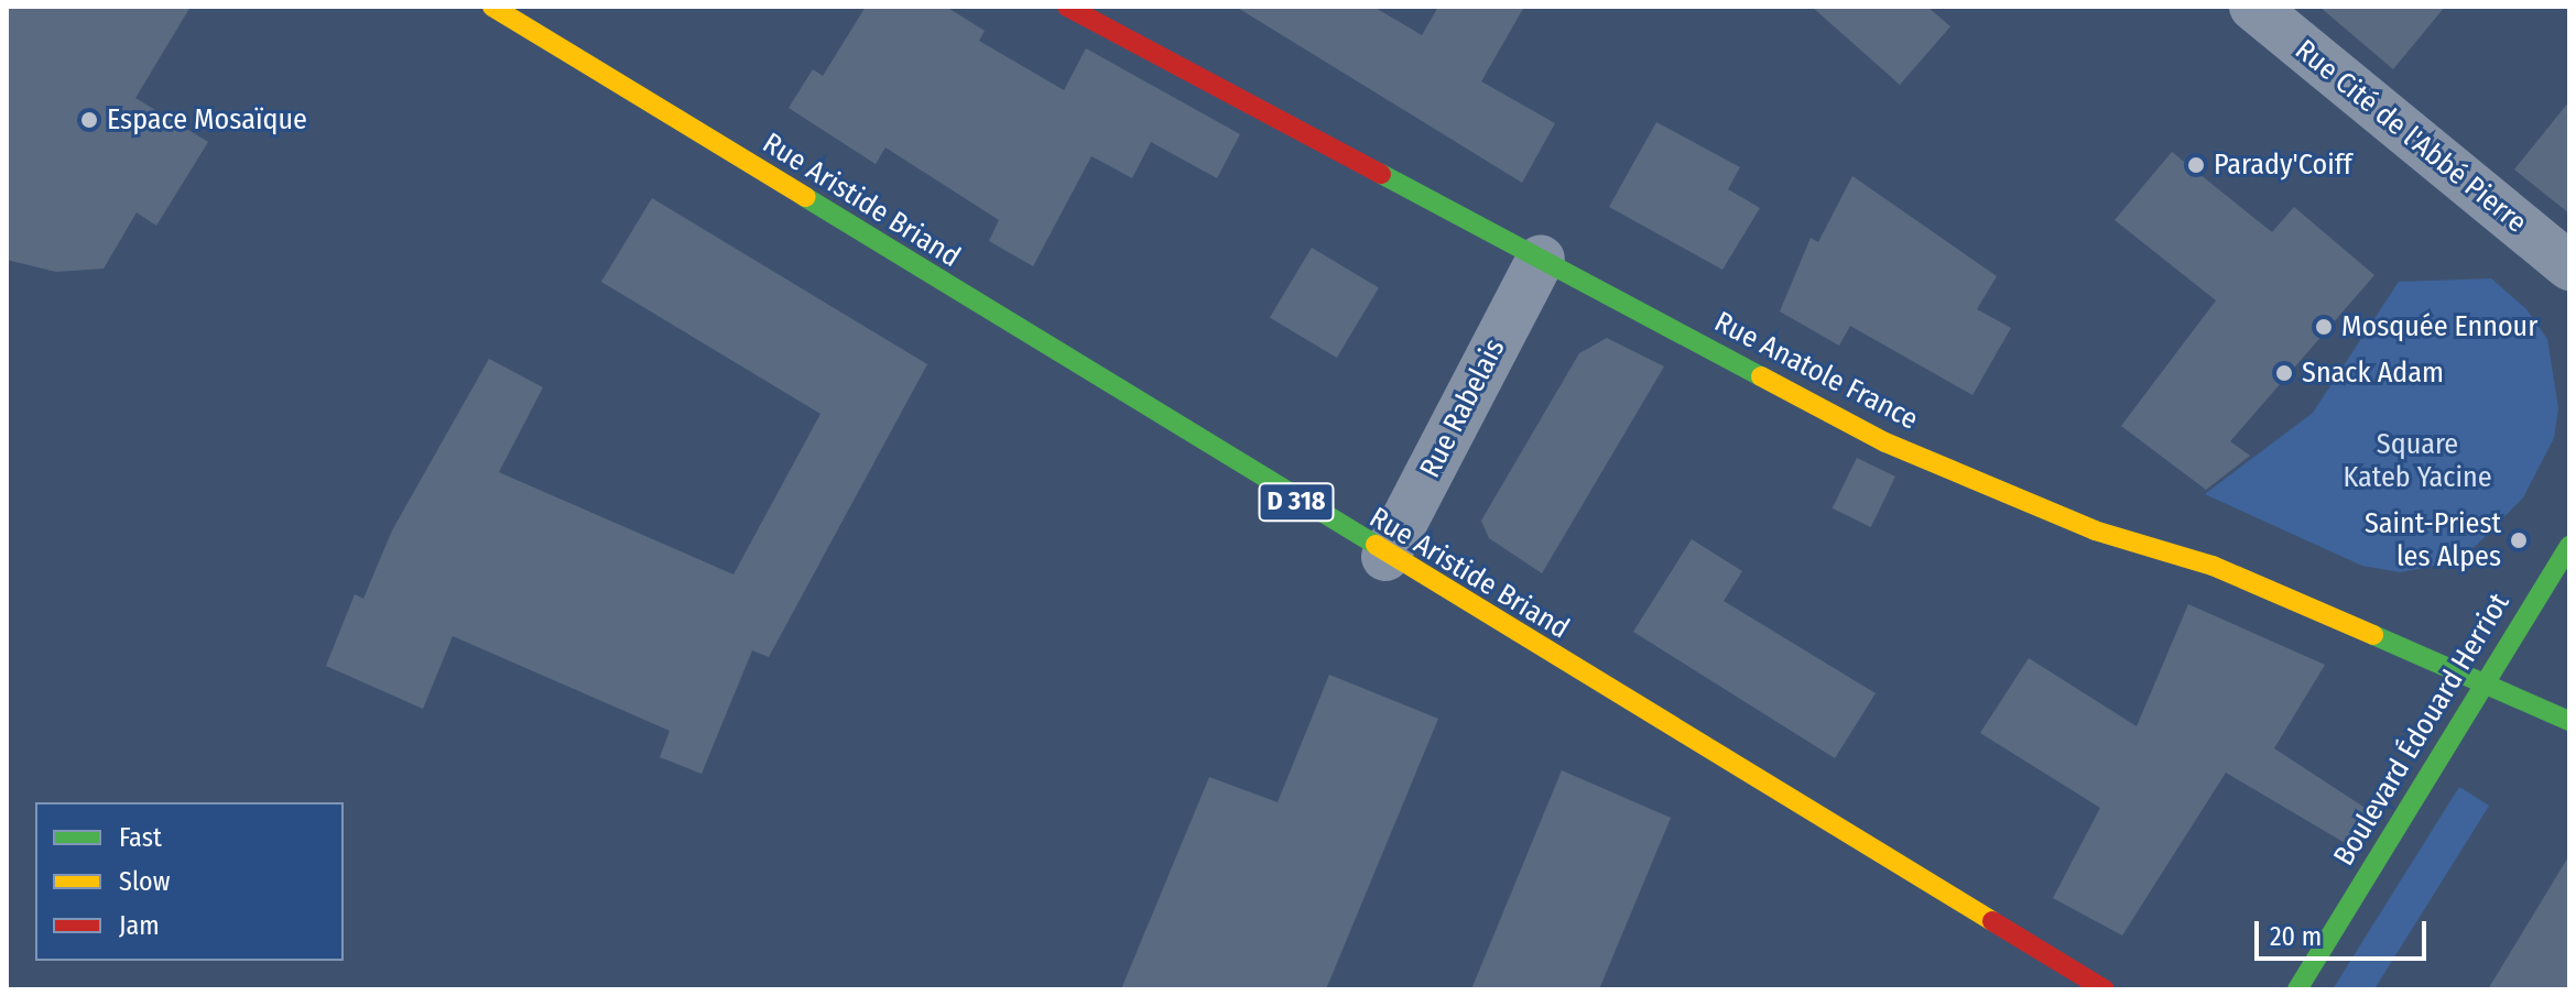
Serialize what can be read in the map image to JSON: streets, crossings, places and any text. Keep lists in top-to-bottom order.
{
  "streets": {
    "main road": [
      "Rue Aristide Briand",
      "Rue Anatole France",
      "D 318",
      "Boulevard Édouard Herriot"
    ],
    "street": ["Rue Cité de l'Abbé Pierre", "Rue Rabelais"]
  },
  "crossings": [
    ["Rue Aristide Briand", "Rue Rabelais"],
    ["Rue Anatole France", "Rue Rabelais"],
    ["Rue Anatole France", "Boulevard Édouard Herriot"]
  ],
  "parks": ["Square Kateb Yacine"],
  "places": [
    "Espace Mosaïque",
    "Parady'Coiff",
    "Mosquée Ennour",
    "Snack Adam",
    "Saint-Priest les Alpes"
  ],
  "legend": ["Fast", "Slow", "Jam"],
  "scale_bar": "20 m"
}
